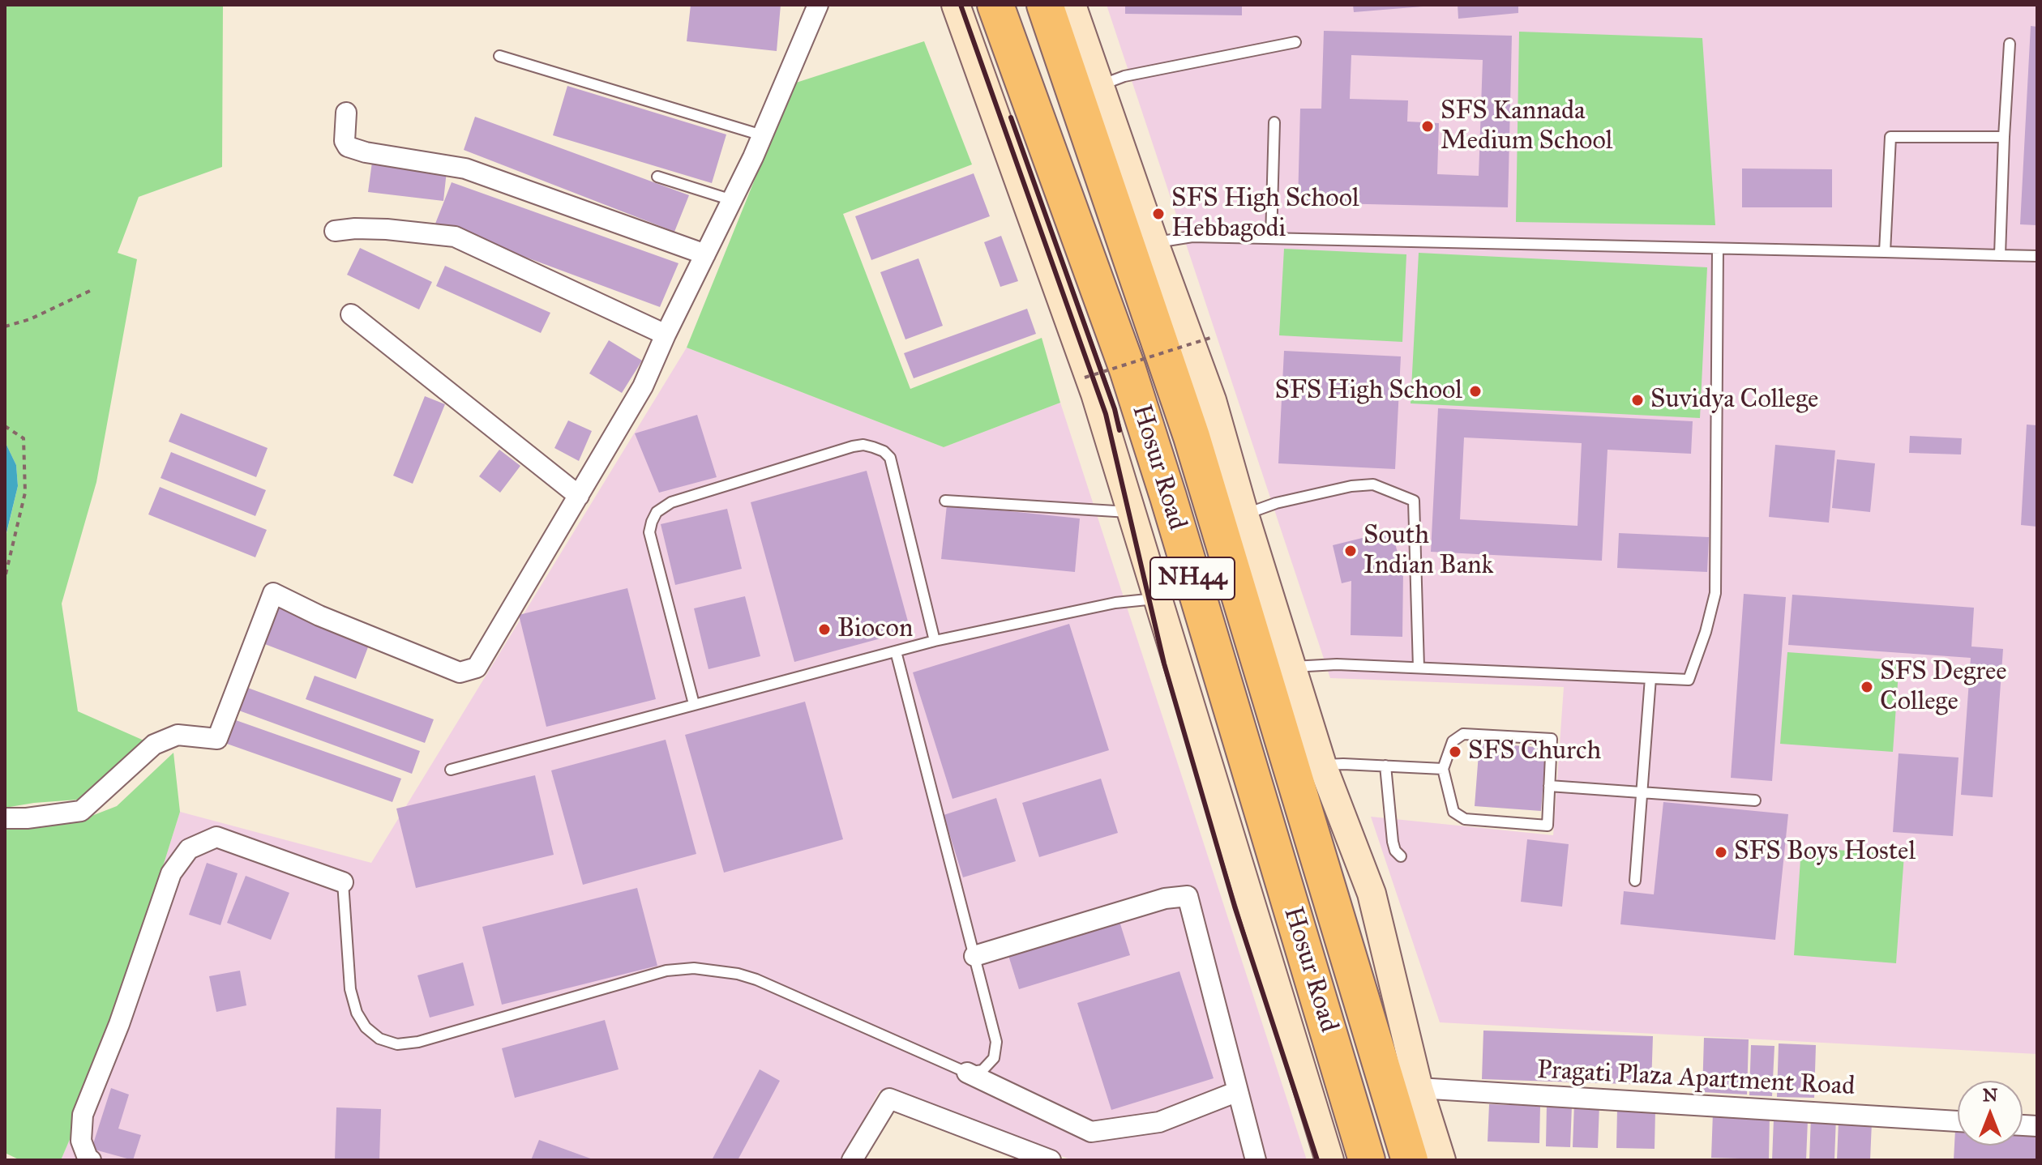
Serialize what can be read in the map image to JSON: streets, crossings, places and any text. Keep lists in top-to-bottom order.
{
  "streets": {
    "highway": ["Hosur Road", "NH44"],
    "street": ["Pragati Plaza Apartment Road"]
  },
  "places": [
    "SFS Kannada Medium School",
    "SFS High School Hebbagodi",
    "SFS High School",
    "Suvidya College",
    "South Indian Bank",
    "Biocon",
    "SFS Degree College",
    "SFS Church",
    "SFS Boys Hostel"
  ],
  "north": "top"
}
